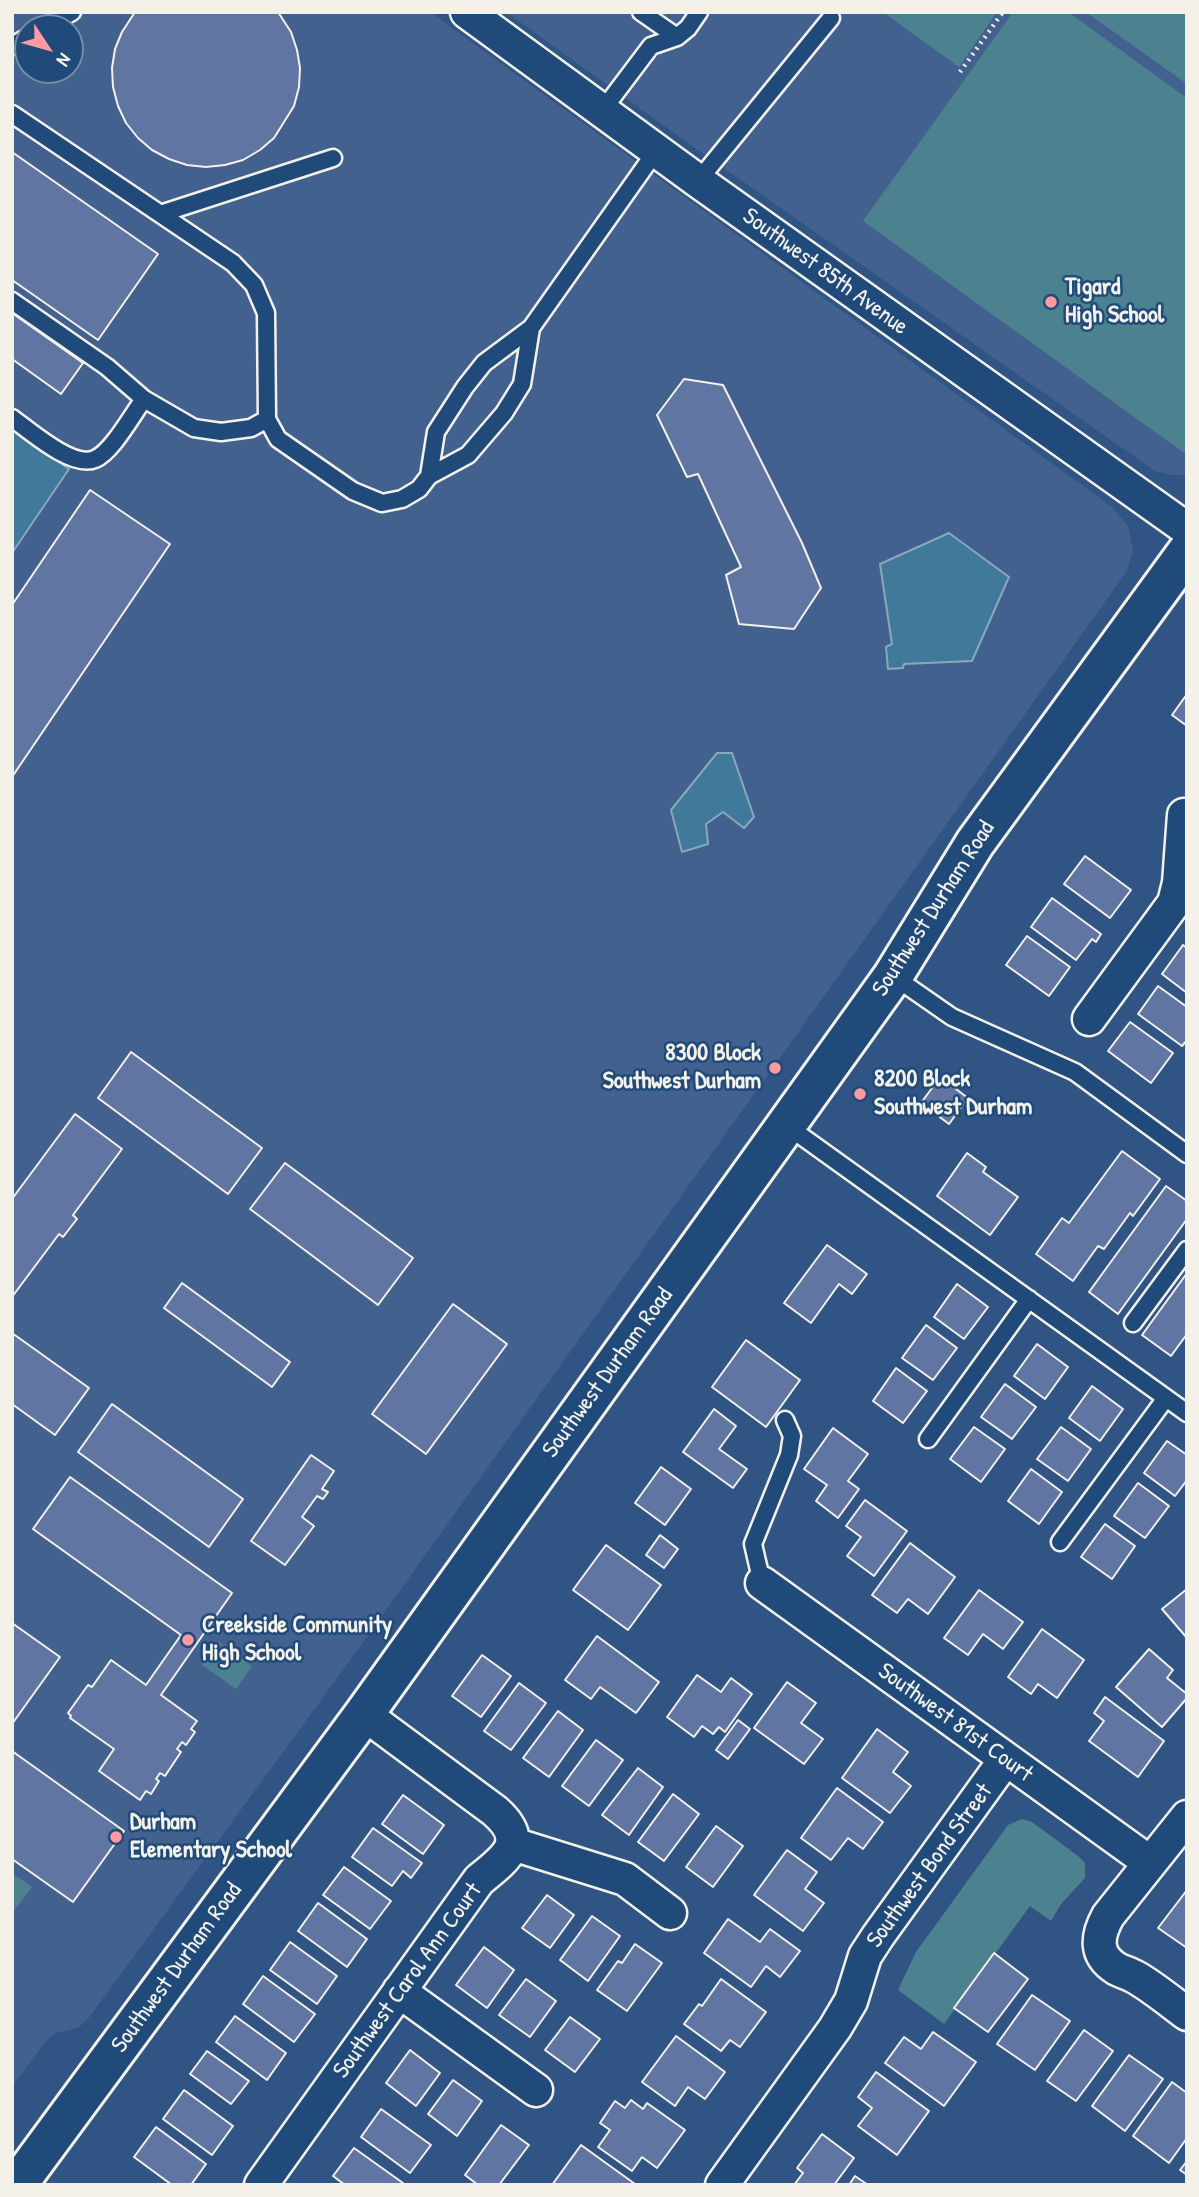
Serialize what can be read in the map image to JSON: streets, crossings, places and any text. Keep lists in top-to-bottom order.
{
  "streets": {
    "main road": ["Southwest Durham Road"],
    "street": [
      "Southwest 85th Avenue",
      "Southwest 81st Court",
      "Southwest Bond Street",
      "Southwest Carol Ann Court"
    ]
  },
  "crossings": [
    ["Southwest 81st Court", "Southwest Bond Street"]
  ],
  "places": [
    "Tigard High School",
    "8300 Block Southwest Durham",
    "8200 Block Southwest Durham",
    "Creekside Community High School",
    "Durham Elementary School"
  ],
  "north": "bottom right"
}
